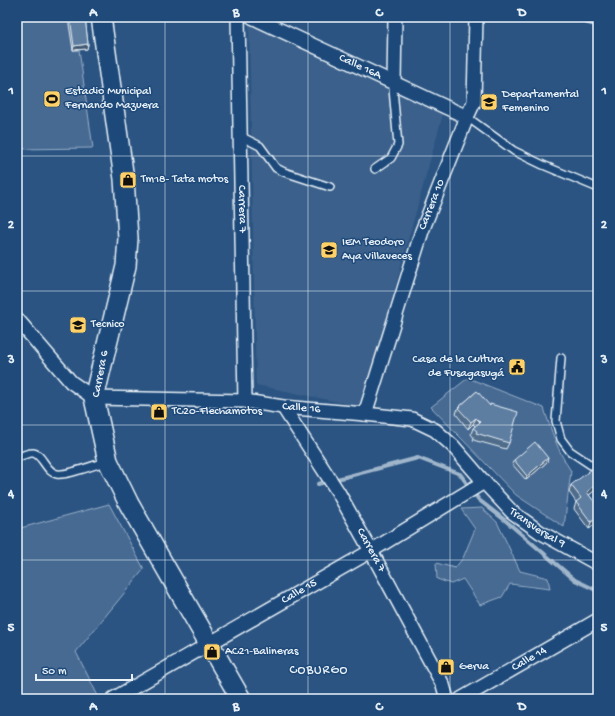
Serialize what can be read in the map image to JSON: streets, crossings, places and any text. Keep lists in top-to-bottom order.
{
  "streets": {
    "street": [
      "Calle 16A",
      "Carrera 10",
      "Carrera 7",
      "Carrera 6",
      "Calle 16",
      "Transversal 9",
      "Calle 15",
      "Calle 14"
    ]
  },
  "crossings": [
    ["Calle 16A", "Carrera 10"],
    ["Carrera 10", "Calle 16"],
    ["Carrera 7", "Calle 16"],
    ["Carrera 7", "Calle 15"],
    ["Carrera 6", "Calle 16"],
    ["Carrera 6", "Calle 15"],
    ["Calle 16", "Transversal 9"],
    ["Calle 16", "Calle 15"],
    ["Transversal 9", "Calle 15"]
  ],
  "districts": ["COBURGO"],
  "places": {
    "sports": ["Estadio Municipal Fernando Mazuera"],
    "school or university": ["Departamental Femenino", "IEM Teodoro Aya Villaveces", "Tecnico"],
    "shop": [
      "Tm18- Tata motos",
      "TC20-Flechamotos",
      "AC21-Balineras",
      "Gerva"
    ],
    "public building": ["Casa de la Cultura de Fusagasugá"]
  },
  "scale_bar": "50 m",
  "grid": {
    "columns": [
      "A",
      "B",
      "C",
      "D"
    ],
    "rows": [
      "1",
      "2",
      "3",
      "4",
      "5"
    ]
  }
}
